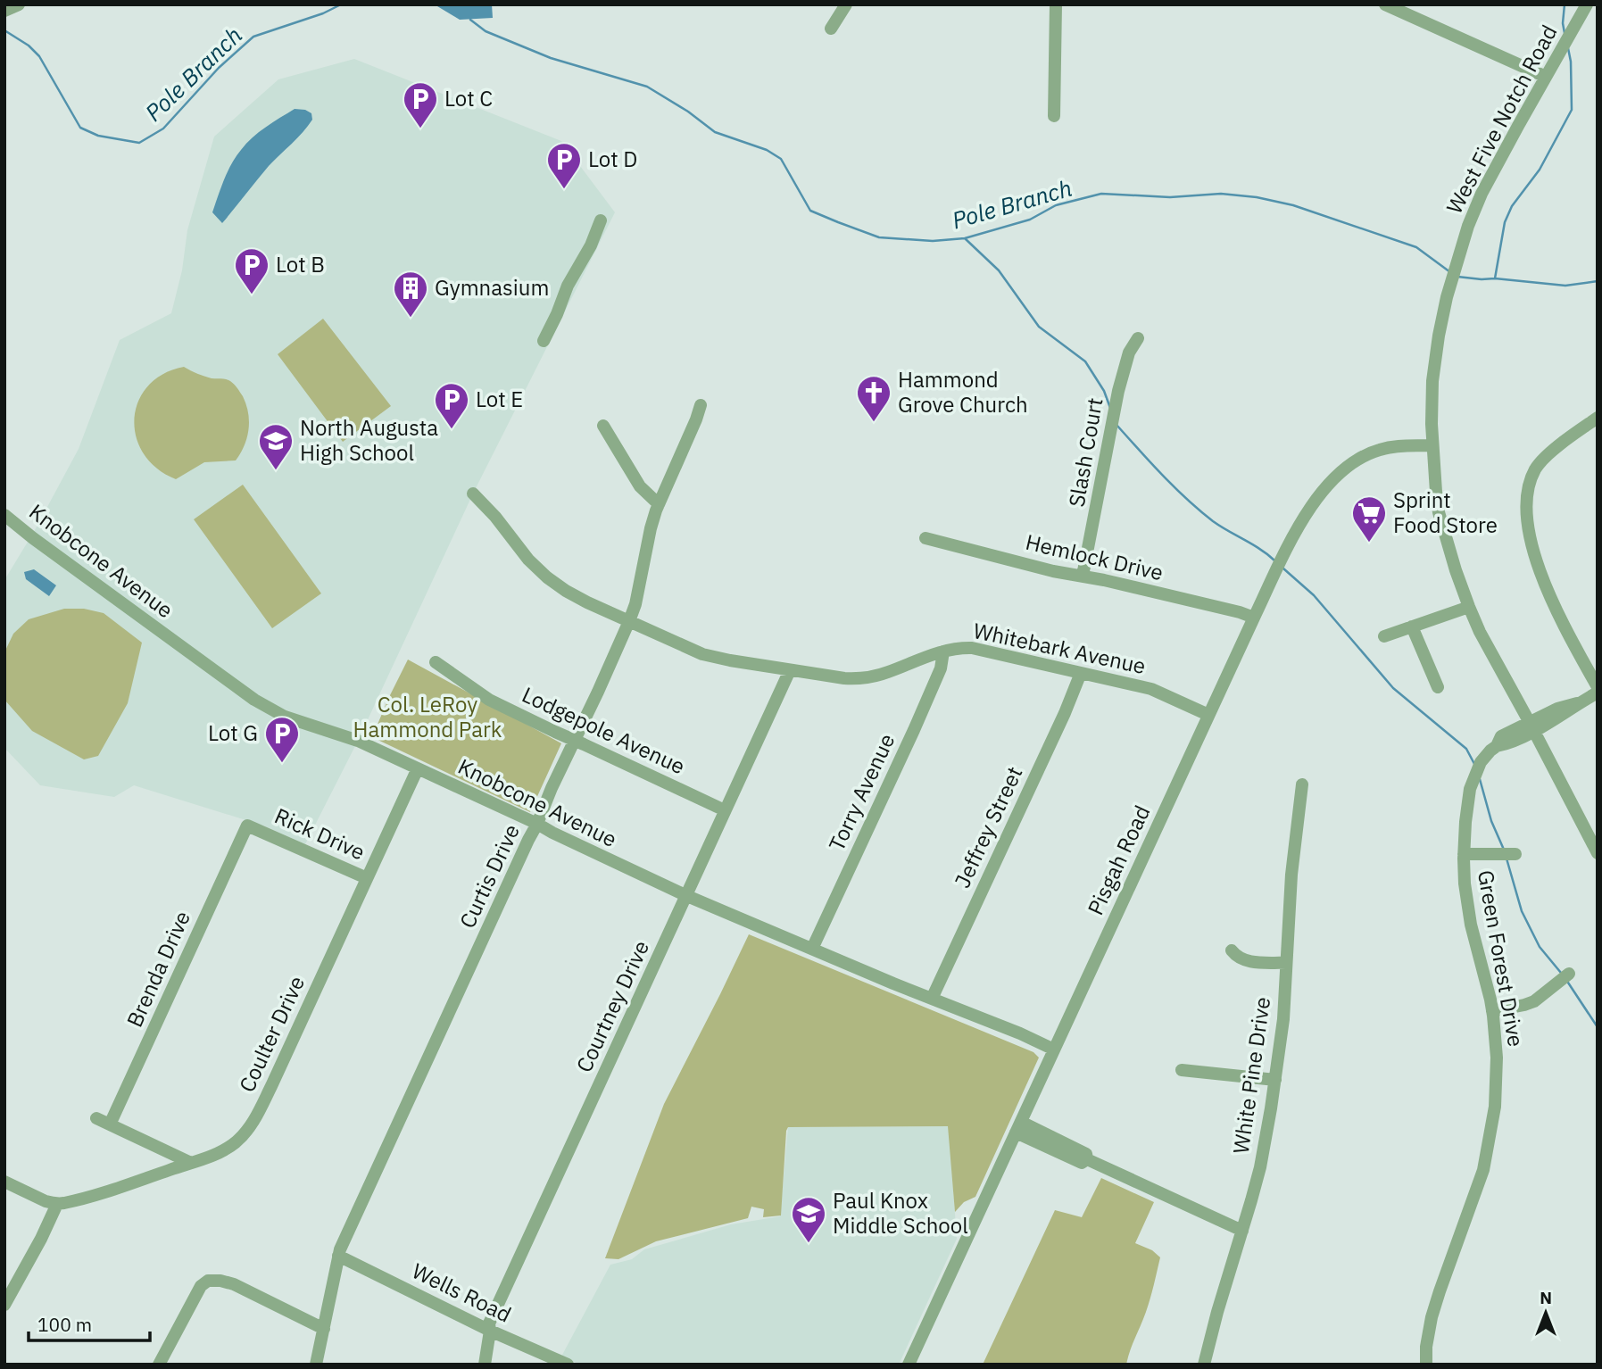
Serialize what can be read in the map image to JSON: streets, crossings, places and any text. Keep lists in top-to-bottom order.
{
  "streets": {
    "street": [
      "West Five Notch Road",
      "Slash Court",
      "Hemlock Drive",
      "Knobcone Avenue",
      "Whitebark Avenue",
      "Lodgepole Avenue",
      "Torry Avenue",
      "Jeffrey Street",
      "Rick Drive",
      "Pisgah Road",
      "Curtis Drive",
      "Green Forest Drive",
      "Brenda Drive",
      "Courtney Drive",
      "Coulter Drive",
      "White Pine Drive",
      "Wells Road"
    ]
  },
  "crossings": [
    ["West Five Notch Road", "Pisgah Road"],
    ["West Five Notch Road", "Green Forest Drive"],
    ["Slash Court", "Hemlock Drive"],
    ["Hemlock Drive", "Pisgah Road"],
    ["Knobcone Avenue", "Torry Avenue"],
    ["Knobcone Avenue", "Jeffrey Street"],
    ["Knobcone Avenue", "Pisgah Road"],
    ["Knobcone Avenue", "Curtis Drive"],
    ["Knobcone Avenue", "Courtney Drive"],
    ["Knobcone Avenue", "Coulter Drive"],
    ["Whitebark Avenue", "Torry Avenue"],
    ["Whitebark Avenue", "Jeffrey Street"],
    ["Whitebark Avenue", "Pisgah Road"],
    ["Whitebark Avenue", "Curtis Drive"],
    ["Whitebark Avenue", "Courtney Drive"],
    ["Lodgepole Avenue", "Curtis Drive"],
    ["Lodgepole Avenue", "Courtney Drive"],
    ["Rick Drive", "Brenda Drive"],
    ["Rick Drive", "Coulter Drive"],
    ["Curtis Drive", "Wells Road"],
    ["Courtney Drive", "Wells Road"]
  ],
  "water": ["Pole Branch"],
  "parks": ["Col. LeRoy Hammond Park"],
  "places": {
    "parking": [
      "Lot C",
      "Lot D",
      "Lot B",
      "Lot E",
      "Lot G"
    ],
    "building": ["Gymnasium"],
    "church": ["Hammond Grove Church"],
    "school or university": ["North Augusta High School", "Paul Knox Middle School"],
    "supermarket": ["Sprint Food Store"]
  },
  "scale_bar": "100 m",
  "north": "top"
}
